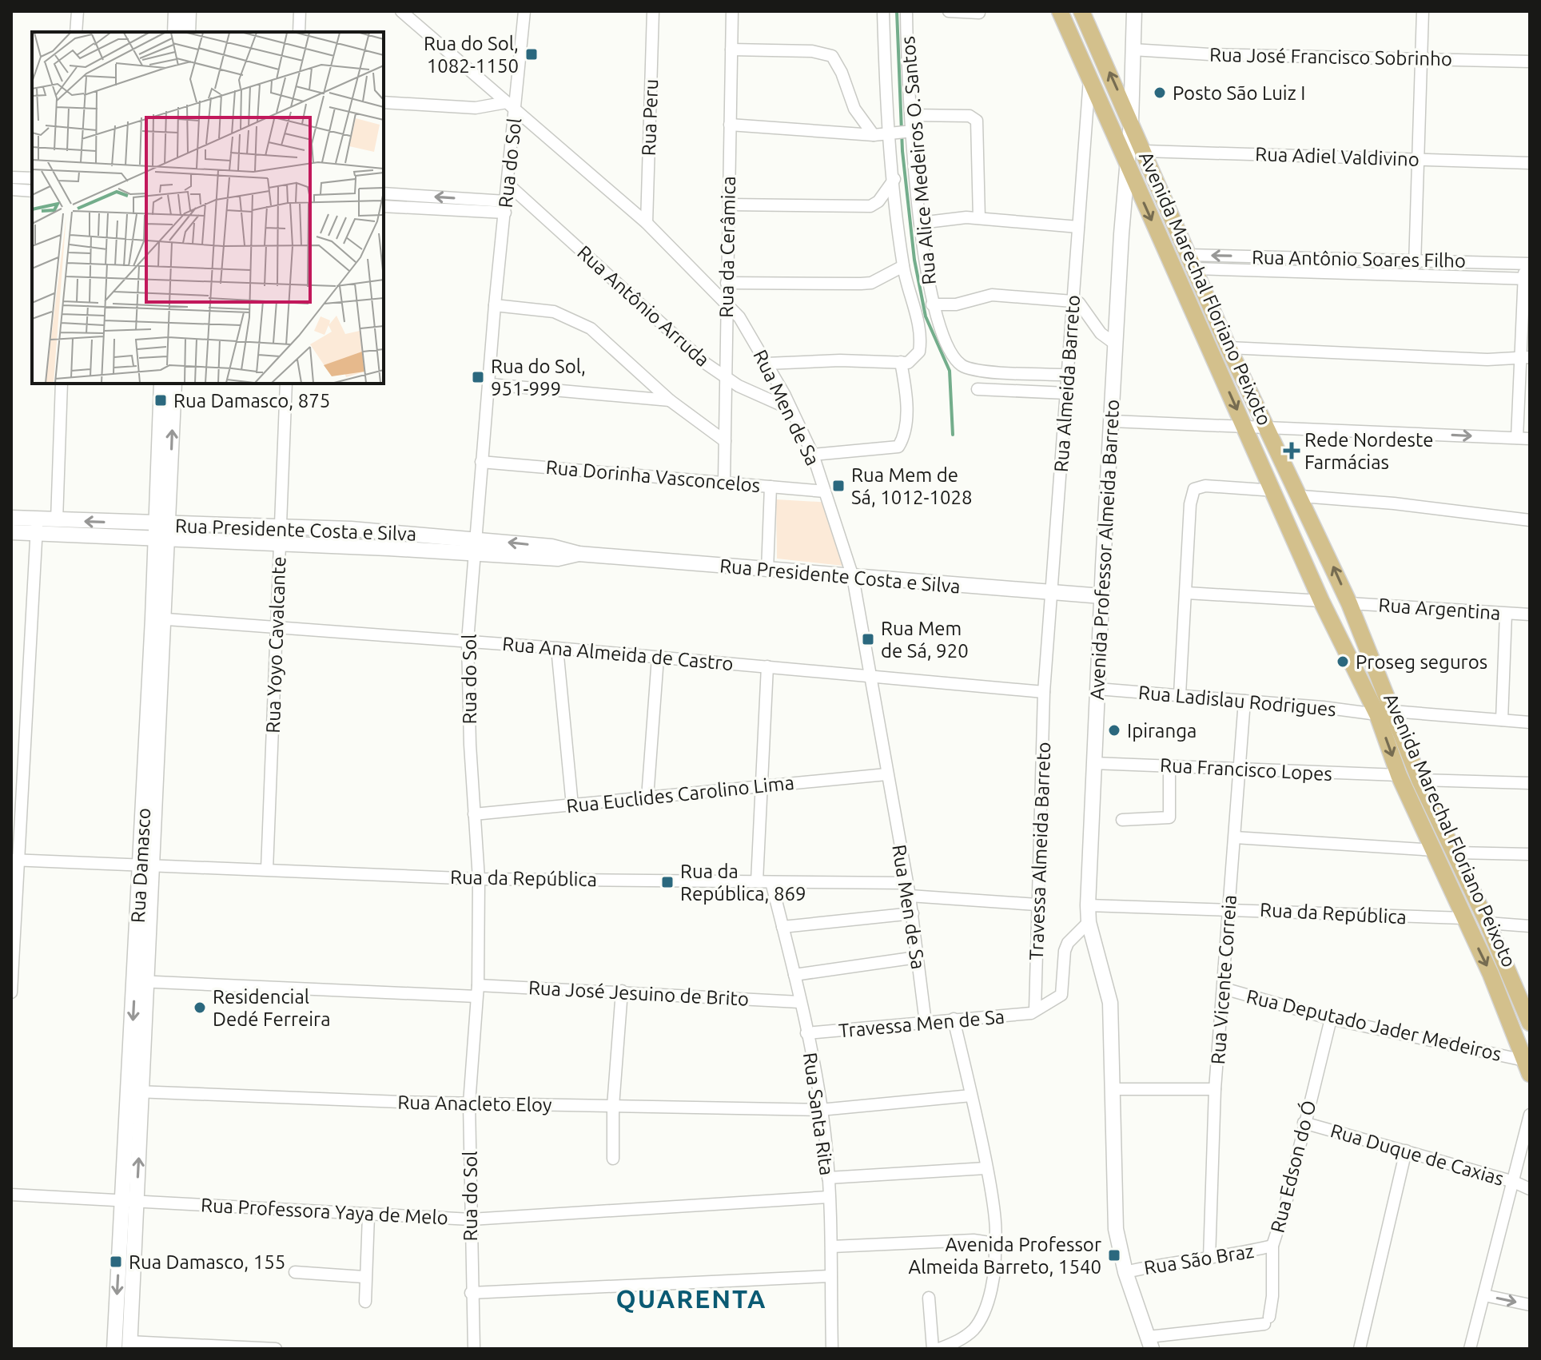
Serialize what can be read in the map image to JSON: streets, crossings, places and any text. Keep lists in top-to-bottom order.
{
  "streets": {
    "main road": ["Avenida Marechal Floriano Peixoto"],
    "street": [
      "Rua José Francisco Sobrinho",
      "Rua Peru",
      "Rua Adiel Valdivino",
      "Rua Alice Medeiros O. Santos",
      "Rua do Sol",
      "Rua da Cerâmica",
      "Rua Antônio Soares Filho",
      "Rua Antônio Arruda",
      "Rua Almeida Barreto",
      "Rua Men de Sa",
      "Rua Dorinha Vasconcelos",
      "Rua Presidente Costa e Silva",
      "Avenida Professor Almeida Barreto",
      "Rua Argentina",
      "Rua Yoyo Cavalcante",
      "Rua Ana Almeida de Castro",
      "Rua Ladislau Rodrigues",
      "Rua Francisco Lopes",
      "Rua Euclides Carolino Lima",
      "Travessa Almeida Barreto",
      "Rua Damasco",
      "Rua da República",
      "Rua Vicente Correia",
      "Rua José Jesuino de Brito",
      "Travessa Men de Sa",
      "Rua Deputado Jader Medeiros",
      "Rua Anacleto Eloy",
      "Rua Santa Rita",
      "Rua Duque de Caxias",
      "Rua Edson do Ó",
      "Rua Professora Yaya de Melo",
      "Rua São Braz"
    ]
  },
  "crossings": [
    ["Rua José Francisco Sobrinho", "Avenida Professor Almeida Barreto"],
    ["Rua Peru", "Rua Men de Sa"],
    ["Rua Adiel Valdivino", "Avenida Marechal Floriano Peixoto"],
    ["Rua Alice Medeiros O. Santos", "Rua Almeida Barreto"],
    ["Rua do Sol", "Rua Antônio Arruda"],
    ["Rua do Sol", "Rua Men de Sa"],
    ["Rua do Sol", "Rua Dorinha Vasconcelos"],
    ["Rua do Sol", "Rua Presidente Costa e Silva"],
    ["Rua do Sol", "Rua Ana Almeida de Castro"],
    ["Rua do Sol", "Rua Euclides Carolino Lima"],
    ["Rua do Sol", "Rua da República"],
    ["Rua do Sol", "Rua José Jesuino de Brito"],
    ["Rua do Sol", "Rua Anacleto Eloy"],
    ["Rua do Sol", "Rua Professora Yaya de Melo"],
    ["Rua da Cerâmica", "Rua Antônio Arruda"],
    ["Rua da Cerâmica", "Rua Men de Sa"],
    ["Rua da Cerâmica", "Rua Dorinha Vasconcelos"],
    ["Rua Antônio Soares Filho", "Avenida Marechal Floriano Peixoto"],
    ["Avenida Marechal Floriano Peixoto", "Rua Almeida Barreto"],
    ["Avenida Marechal Floriano Peixoto", "Avenida Professor Almeida Barreto"],
    ["Avenida Marechal Floriano Peixoto", "Rua Argentina"],
    ["Avenida Marechal Floriano Peixoto", "Rua Ladislau Rodrigues"],
    ["Avenida Marechal Floriano Peixoto", "Rua Francisco Lopes"],
    ["Avenida Marechal Floriano Peixoto", "Rua da República"],
    ["Avenida Marechal Floriano Peixoto", "Rua Deputado Jader Medeiros"],
    ["Rua Antônio Arruda", "Rua Men de Sa"],
    ["Rua Almeida Barreto", "Rua Presidente Costa e Silva"],
    ["Rua Almeida Barreto", "Rua Ana Almeida de Castro"],
    ["Rua Almeida Barreto", "Travessa Almeida Barreto"],
    ["Rua Men de Sa", "Rua Dorinha Vasconcelos"],
    ["Rua Men de Sa", "Rua Presidente Costa e Silva"],
    ["Rua Men de Sa", "Rua Ana Almeida de Castro"],
    ["Rua Men de Sa", "Rua Euclides Carolino Lima"],
    ["Rua Men de Sa", "Rua da República"],
    ["Rua Men de Sa", "Travessa Men de Sa"],
    ["Rua Presidente Costa e Silva", "Avenida Professor Almeida Barreto"],
    ["Rua Presidente Costa e Silva", "Rua Yoyo Cavalcante"],
    ["Rua Presidente Costa e Silva", "Rua Damasco"],
    ["Avenida Professor Almeida Barreto", "Rua Ladislau Rodrigues"],
    ["Avenida Professor Almeida Barreto", "Rua Francisco Lopes"],
    ["Avenida Professor Almeida Barreto", "Rua da República"],
    ["Avenida Professor Almeida Barreto", "Travessa Men de Sa"],
    ["Avenida Professor Almeida Barreto", "Rua Edson do Ó"],
    ["Avenida Professor Almeida Barreto", "Rua São Braz"],
    ["Rua Yoyo Cavalcante", "Rua Ana Almeida de Castro"],
    ["Rua Yoyo Cavalcante", "Rua da República"],
    ["Rua Ana Almeida de Castro", "Travessa Almeida Barreto"],
    ["Rua Ana Almeida de Castro", "Rua Damasco"],
    ["Rua Ladislau Rodrigues", "Rua Vicente Correia"],
    ["Rua Francisco Lopes", "Rua Vicente Correia"],
    ["Travessa Almeida Barreto", "Travessa Men de Sa"],
    ["Rua Damasco", "Rua da República"],
    ["Rua Damasco", "Rua José Jesuino de Brito"],
    ["Rua Damasco", "Rua Anacleto Eloy"],
    ["Rua Damasco", "Rua Professora Yaya de Melo"],
    ["Rua da República", "Rua Vicente Correia"],
    ["Rua da República", "Rua Santa Rita"],
    ["Rua Vicente Correia", "Rua Deputado Jader Medeiros"],
    ["Rua Vicente Correia", "Rua São Braz"],
    ["Rua José Jesuino de Brito", "Rua Santa Rita"],
    ["Travessa Men de Sa", "Rua Santa Rita"],
    ["Rua Deputado Jader Medeiros", "Rua Edson do Ó"],
    ["Rua Anacleto Eloy", "Rua Santa Rita"],
    ["Rua Santa Rita", "Rua Professora Yaya de Melo"],
    ["Rua Duque de Caxias", "Rua Edson do Ó"],
    ["Rua Edson do Ó", "Rua São Braz"]
  ],
  "districts": ["QUARENTA"],
  "places": {
    "transit": [
      "Rua do Sol, 1082-1150",
      "Rua do Sol, 951-999",
      "Rua Damasco, 875",
      "Rua Mem de Sá, 1012-1028",
      "Rua Mem de Sá, 920",
      "Rua da República, 869",
      "Avenida Professor Almeida Barreto, 1540",
      "Rua Damasco, 155"
    ],
    "other": [
      "Posto São Luiz I",
      "Proseg seguros",
      "Ipiranga",
      "Residencial Dedé Ferreira"
    ],
    "health": ["Rede Nordeste Farmácias"]
  }
}
